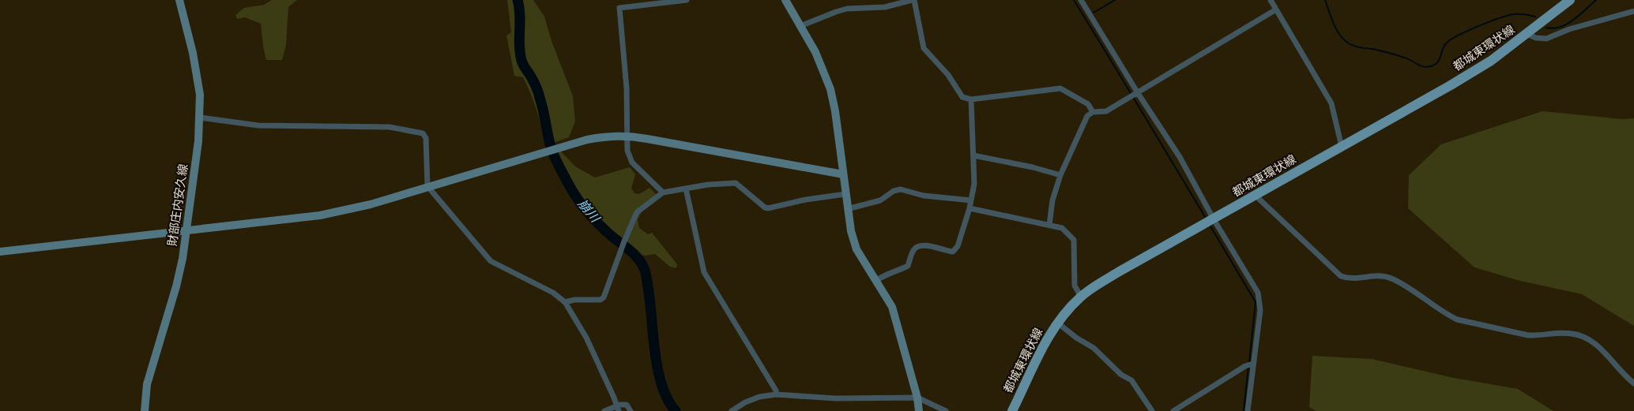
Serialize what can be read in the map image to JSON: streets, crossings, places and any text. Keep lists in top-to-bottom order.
{
  "streets": {
    "main road": ["都城東環状線"],
    "street": ["財部庄内安久線"]
  },
  "water": ["崩川"]
}
